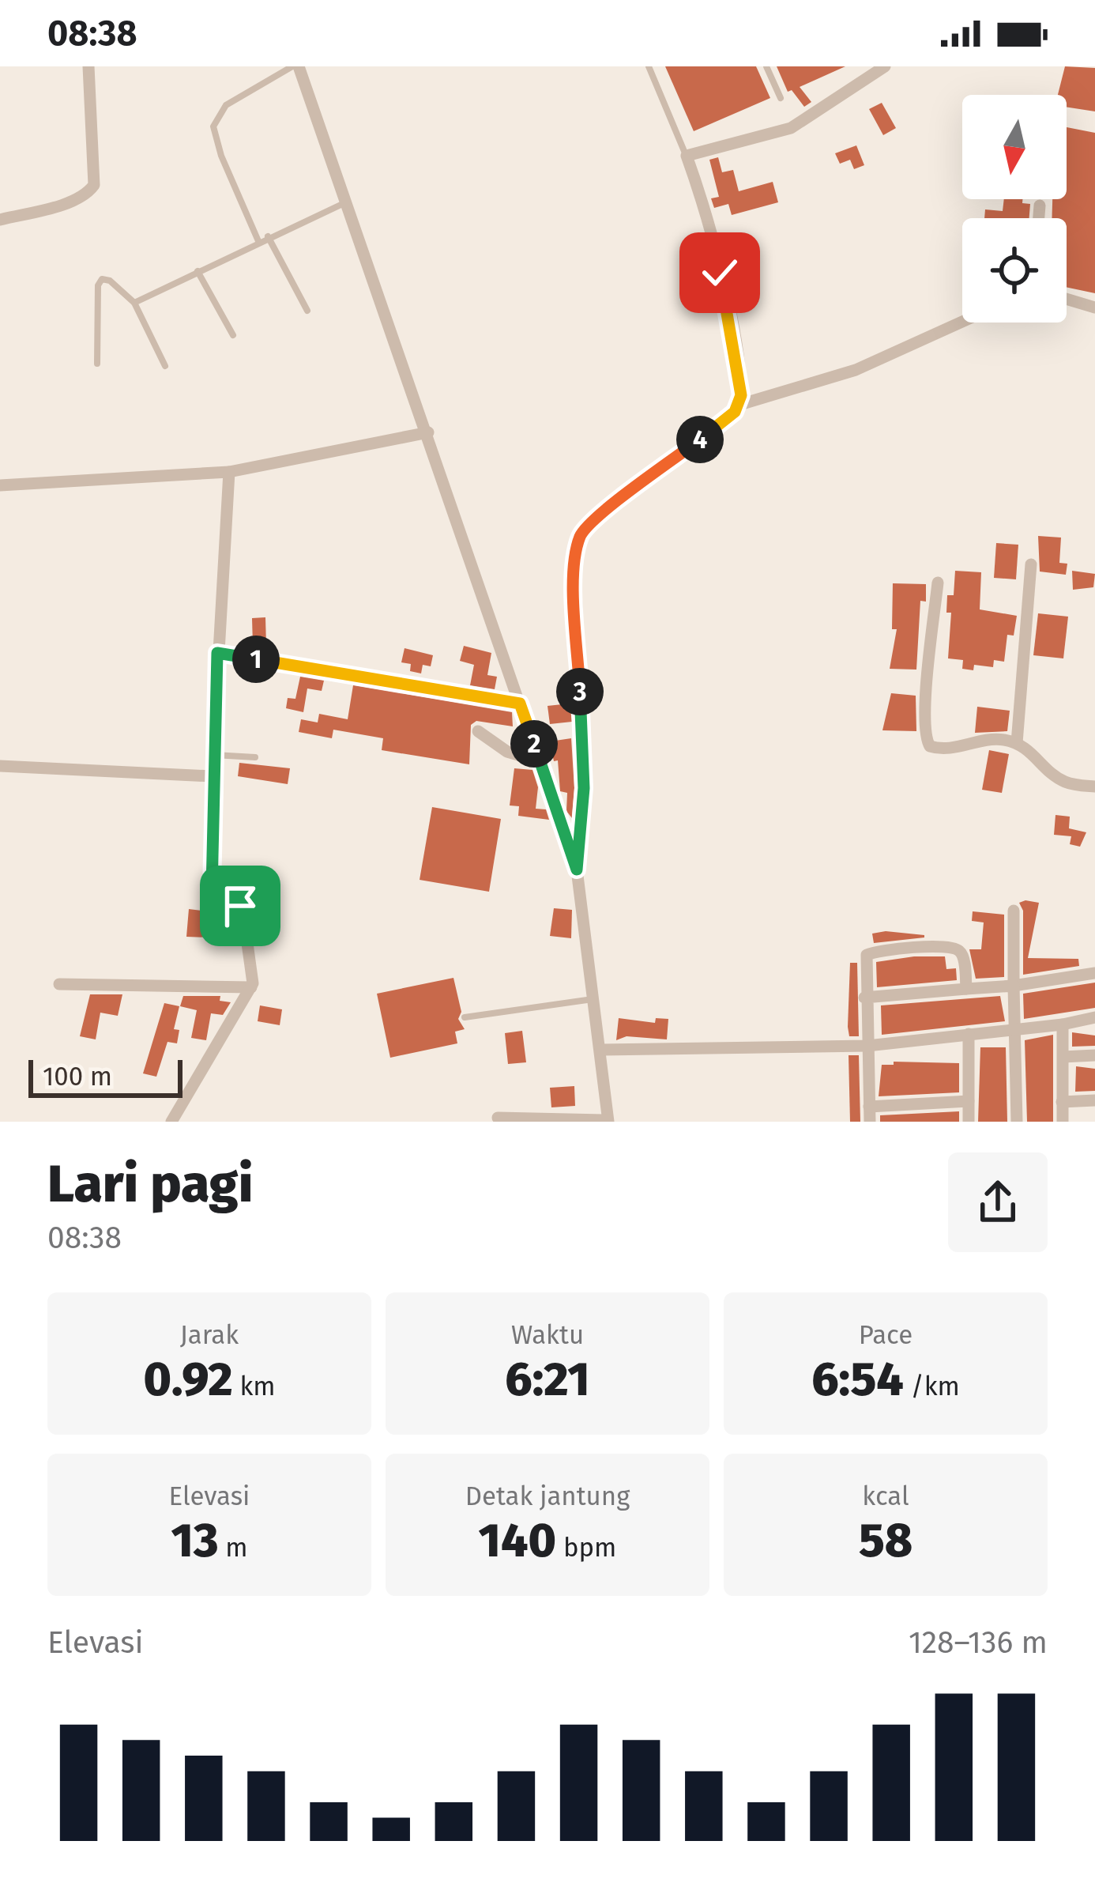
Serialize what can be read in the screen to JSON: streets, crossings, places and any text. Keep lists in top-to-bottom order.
{
  "scale_bar": "100 m",
  "north": "bottom",
  "page": {
    "status": "08:38",
    "pins": [
      "4",
      "1",
      "3",
      "2"
    ],
    "scale": "100 m",
    "heading": ["Lari pagi", "08:38"],
    "stats": [
      ["Jarak", "0.92 km"],
      ["Waktu", "6:21"],
      ["Pace", "6:54 /km"],
      ["Elevasi", "13 m"],
      ["Detak jantung", "140 bpm"],
      ["kcal", "58"]
    ],
    "chart": ["Elevasi", "128–136 m"]
  }
}
